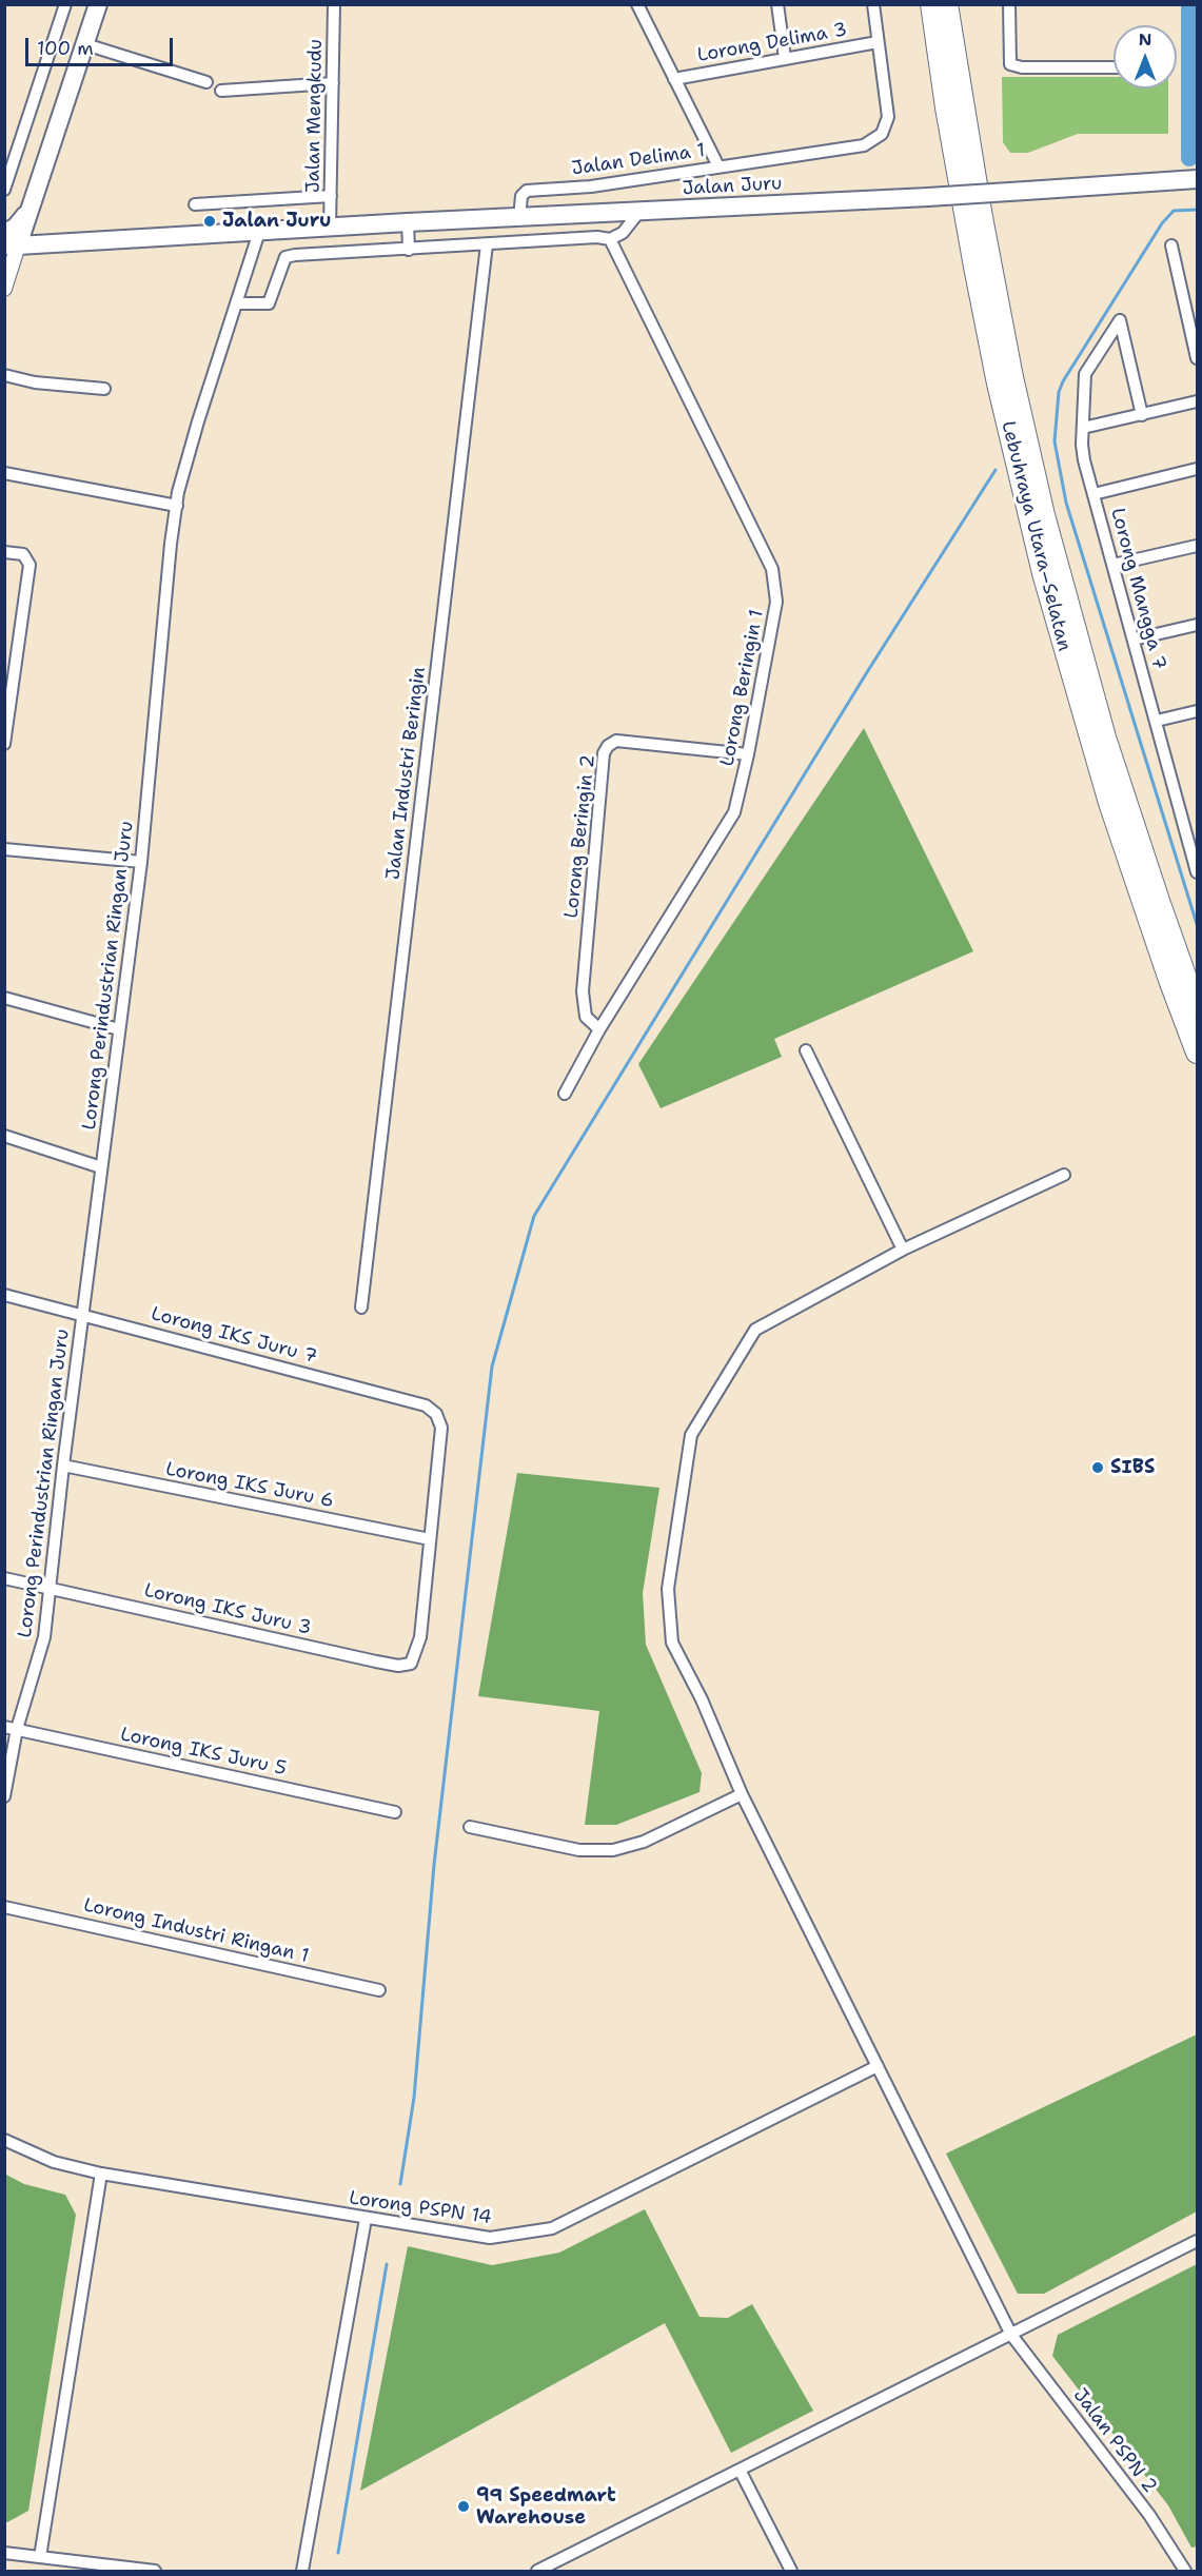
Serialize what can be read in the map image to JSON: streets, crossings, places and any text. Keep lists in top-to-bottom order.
{
  "streets": {
    "highway": ["Lebuhraya Utara–Selatan"],
    "main road": ["Jalan Juru"],
    "street": [
      "Lorong Delima 3",
      "Jalan Mengkudu",
      "Jalan Delima 1",
      "Lorong Mangga 7",
      "Lorong Beringin 1",
      "Jalan Industri Beringin",
      "Lorong Beringin 2",
      "Lorong Perindustrian Ringan Juru",
      "Lorong IKS Juru 7",
      "Lorong IKS Juru 6",
      "Lorong IKS Juru 3",
      "Lorong IKS Juru 5",
      "Lorong Industri Ringan 1",
      "Lorong PSPN 14",
      "Jalan PSPN 2"
    ]
  },
  "crossings": [
    ["Lorong Delima 3", "Jalan Delima 1"],
    ["Jalan Mengkudu", "Jalan Juru"],
    ["Jalan Delima 1", "Jalan Juru"],
    ["Jalan Juru", "Lorong Perindustrian Ringan Juru"],
    ["Lorong Beringin 1", "Lorong Beringin 2"],
    ["Lorong Perindustrian Ringan Juru", "Lorong IKS Juru 7"],
    ["Lorong Perindustrian Ringan Juru", "Lorong IKS Juru 6"],
    ["Lorong Perindustrian Ringan Juru", "Lorong IKS Juru 3"],
    ["Lorong Perindustrian Ringan Juru", "Lorong IKS Juru 5"],
    ["Lorong IKS Juru 7", "Lorong IKS Juru 6"],
    ["Lorong IKS Juru 7", "Lorong IKS Juru 3"],
    ["Lorong IKS Juru 6", "Lorong IKS Juru 3"],
    ["Lorong PSPN 14", "Jalan PSPN 2"]
  ],
  "places": ["Jalan Juru", "SIBS", "99 Speedmart Warehouse"],
  "scale_bar": "100 m",
  "north": "top"
}
